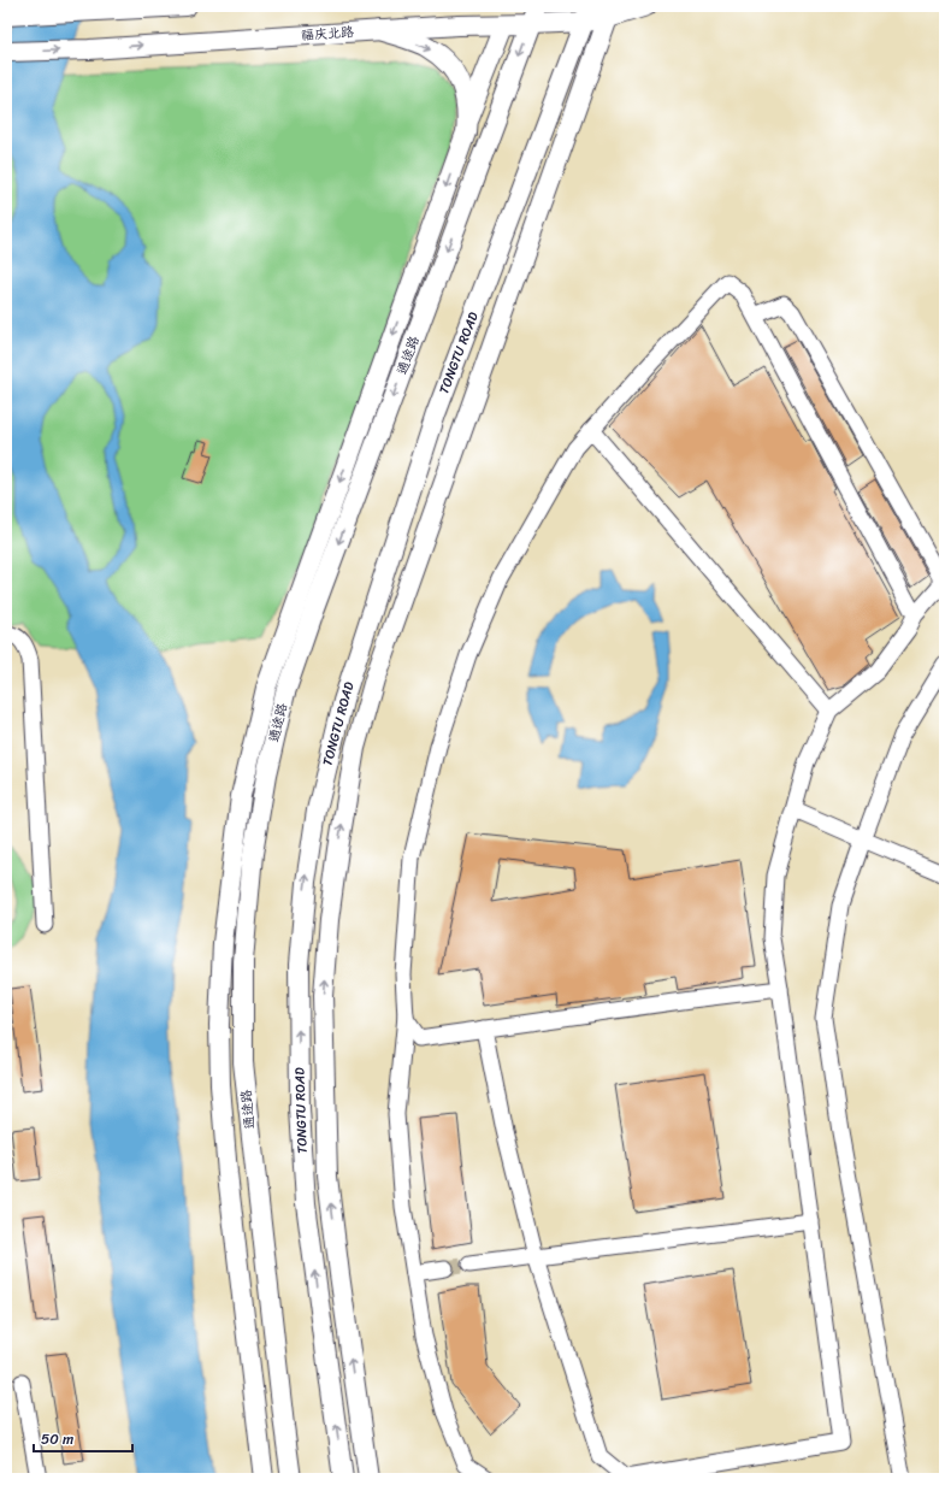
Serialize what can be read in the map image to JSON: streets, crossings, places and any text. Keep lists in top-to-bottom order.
{
  "streets": {
    "main road": ["福庆北路", "TONGTU ROAD", "通途路"]
  },
  "crossings": [
    ["福庆北路", "TONGTU ROAD"],
    ["福庆北路", "通途路"]
  ],
  "scale_bar": "50 m"
}
